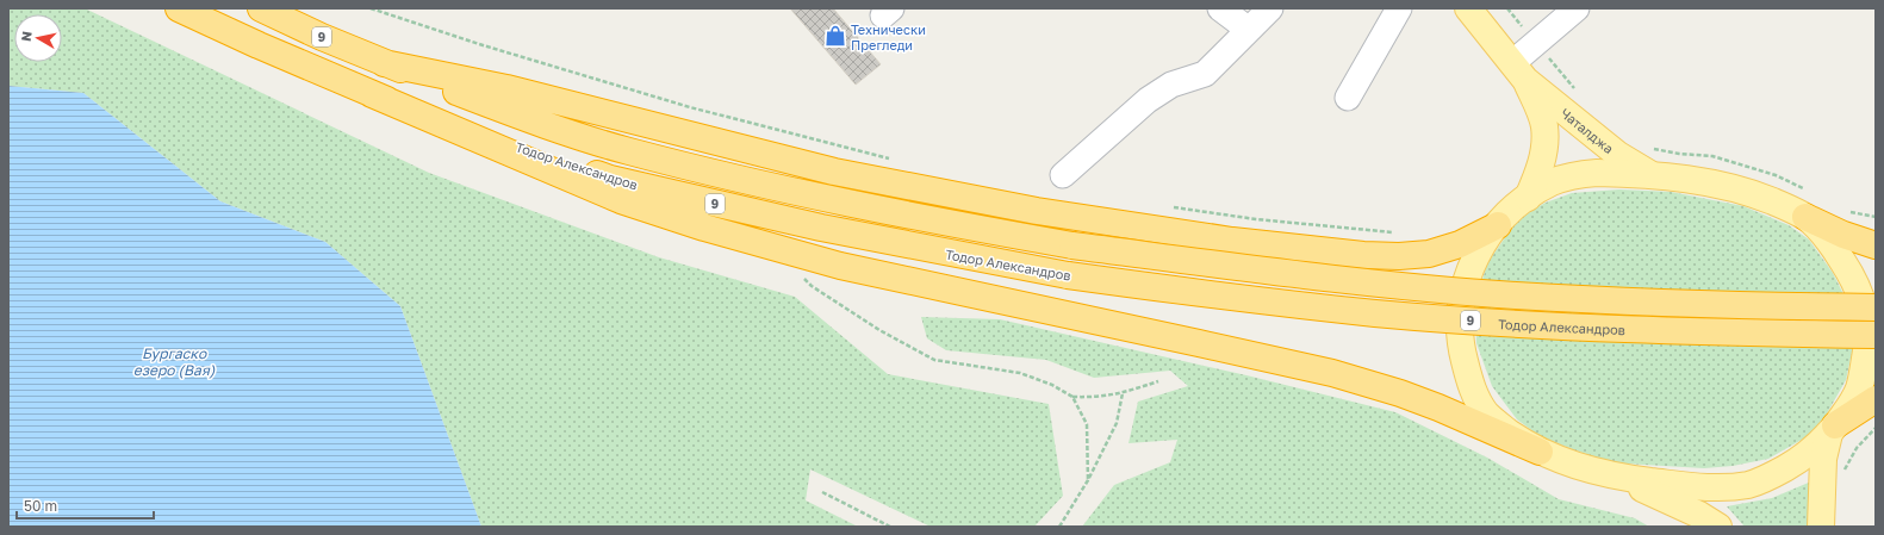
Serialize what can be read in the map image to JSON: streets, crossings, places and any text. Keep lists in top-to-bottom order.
{
  "streets": {
    "highway": ["9", "Тодор Александров"],
    "main road": ["Чаталджа"]
  },
  "water": ["Бургаско езеро (Вая)"],
  "places": {
    "shop": ["Технически Прегледи"]
  },
  "scale_bar": "50 m",
  "north": "left"
}
